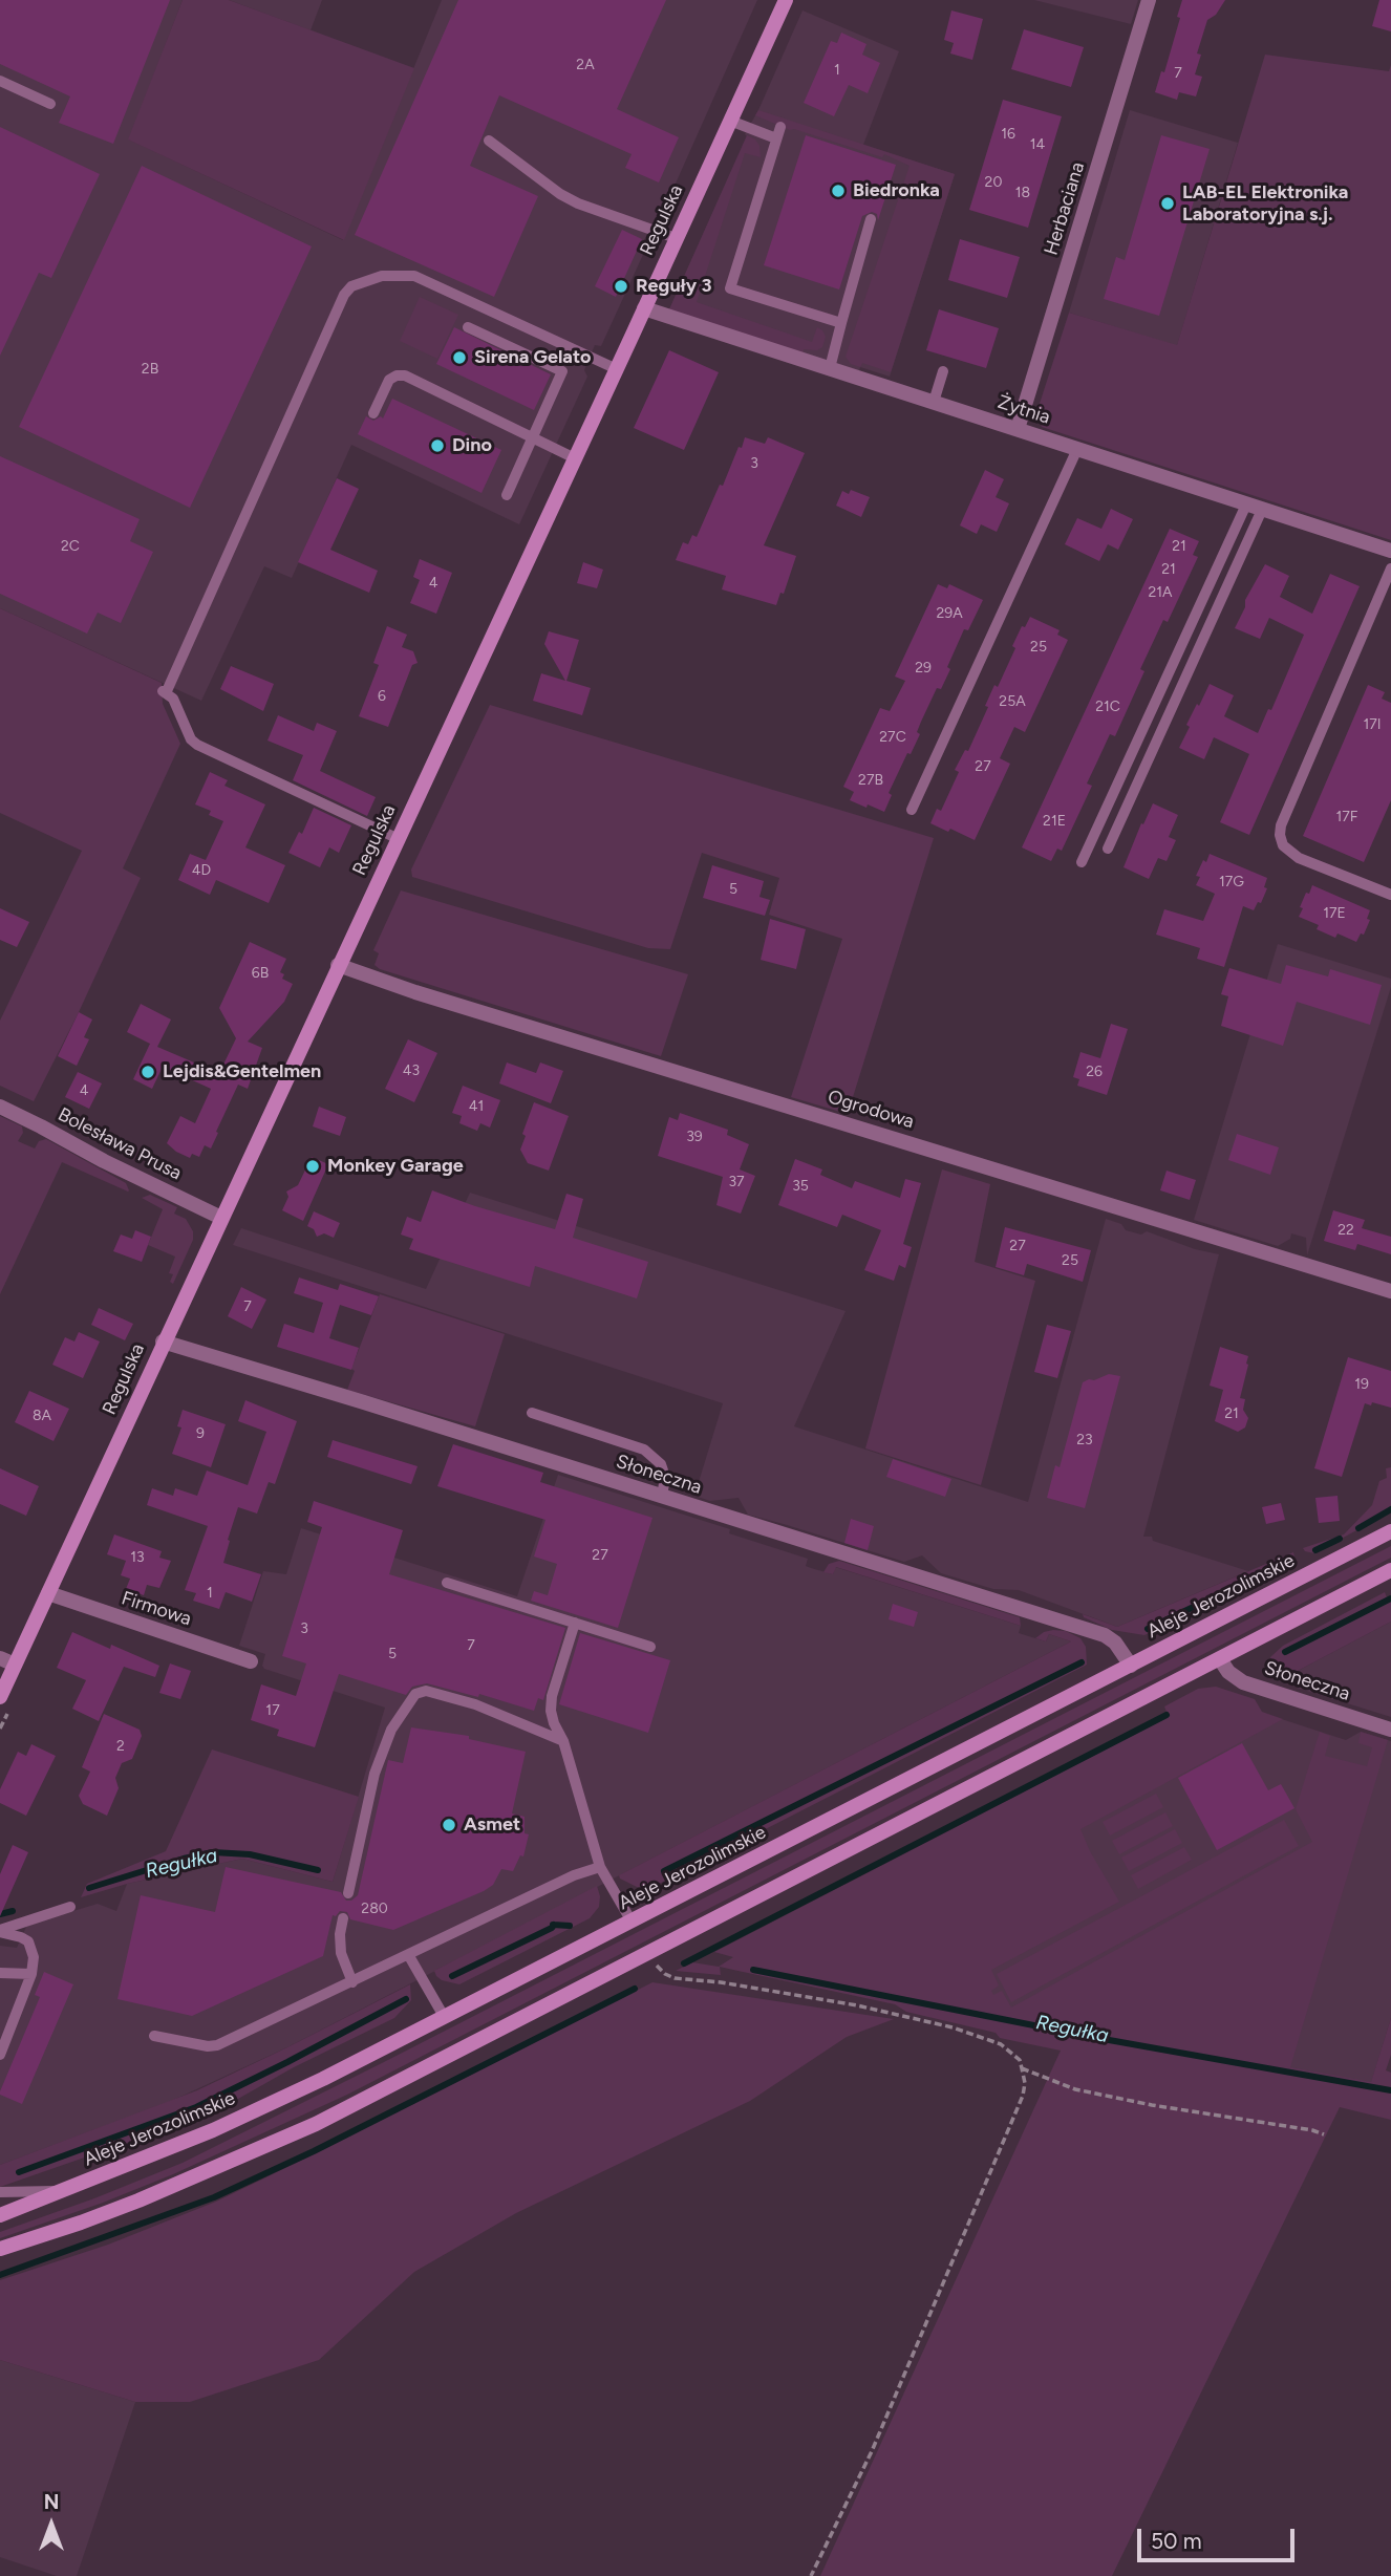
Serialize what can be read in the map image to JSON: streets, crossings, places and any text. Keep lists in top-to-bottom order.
{
  "streets": {
    "main road": ["Regulska", "Aleje Jerozolimskie"],
    "street": [
      "Herbaciana",
      "Żytnia",
      "Ogrodowa",
      "Bolesława Prusa",
      "Słoneczna",
      "Firmowa"
    ]
  },
  "crossings": [
    ["Herbaciana", "Żytnia"],
    ["Regulska", "Żytnia"],
    ["Regulska", "Ogrodowa"],
    ["Regulska", "Bolesława Prusa"],
    ["Regulska", "Słoneczna"],
    ["Regulska", "Firmowa"],
    ["Słoneczna", "Aleje Jerozolimskie"]
  ],
  "water": ["Regułka"],
  "places": [
    "Biedronka",
    "LAB-EL Elektronika Laboratoryjna s.j.",
    "Reguły 3",
    "Sirena Gelato",
    "Dino",
    "Lejdis&Gentelmen",
    "Monkey Garage",
    "Asmet"
  ],
  "house_numbers": [
    "2A",
    "1",
    "7",
    "16",
    "14",
    "20",
    "18",
    "2B",
    "3",
    "2C",
    "21",
    "21",
    "4",
    "21A",
    "29A",
    "25",
    "29",
    "6",
    "25A",
    "21C",
    "17I",
    "27C",
    "27",
    "27B",
    "17F",
    "21E",
    "4D",
    "17G",
    "5",
    "17E",
    "6B",
    "43",
    "26",
    "4",
    "41",
    "39",
    "37",
    "35",
    "22",
    "27",
    "25",
    "7",
    "19",
    "21",
    "8A",
    "9",
    "23",
    "27",
    "13",
    "1",
    "3",
    "7",
    "5",
    "17",
    "2",
    "280"
  ],
  "scale_bar": "50 m",
  "north": "top"
}
